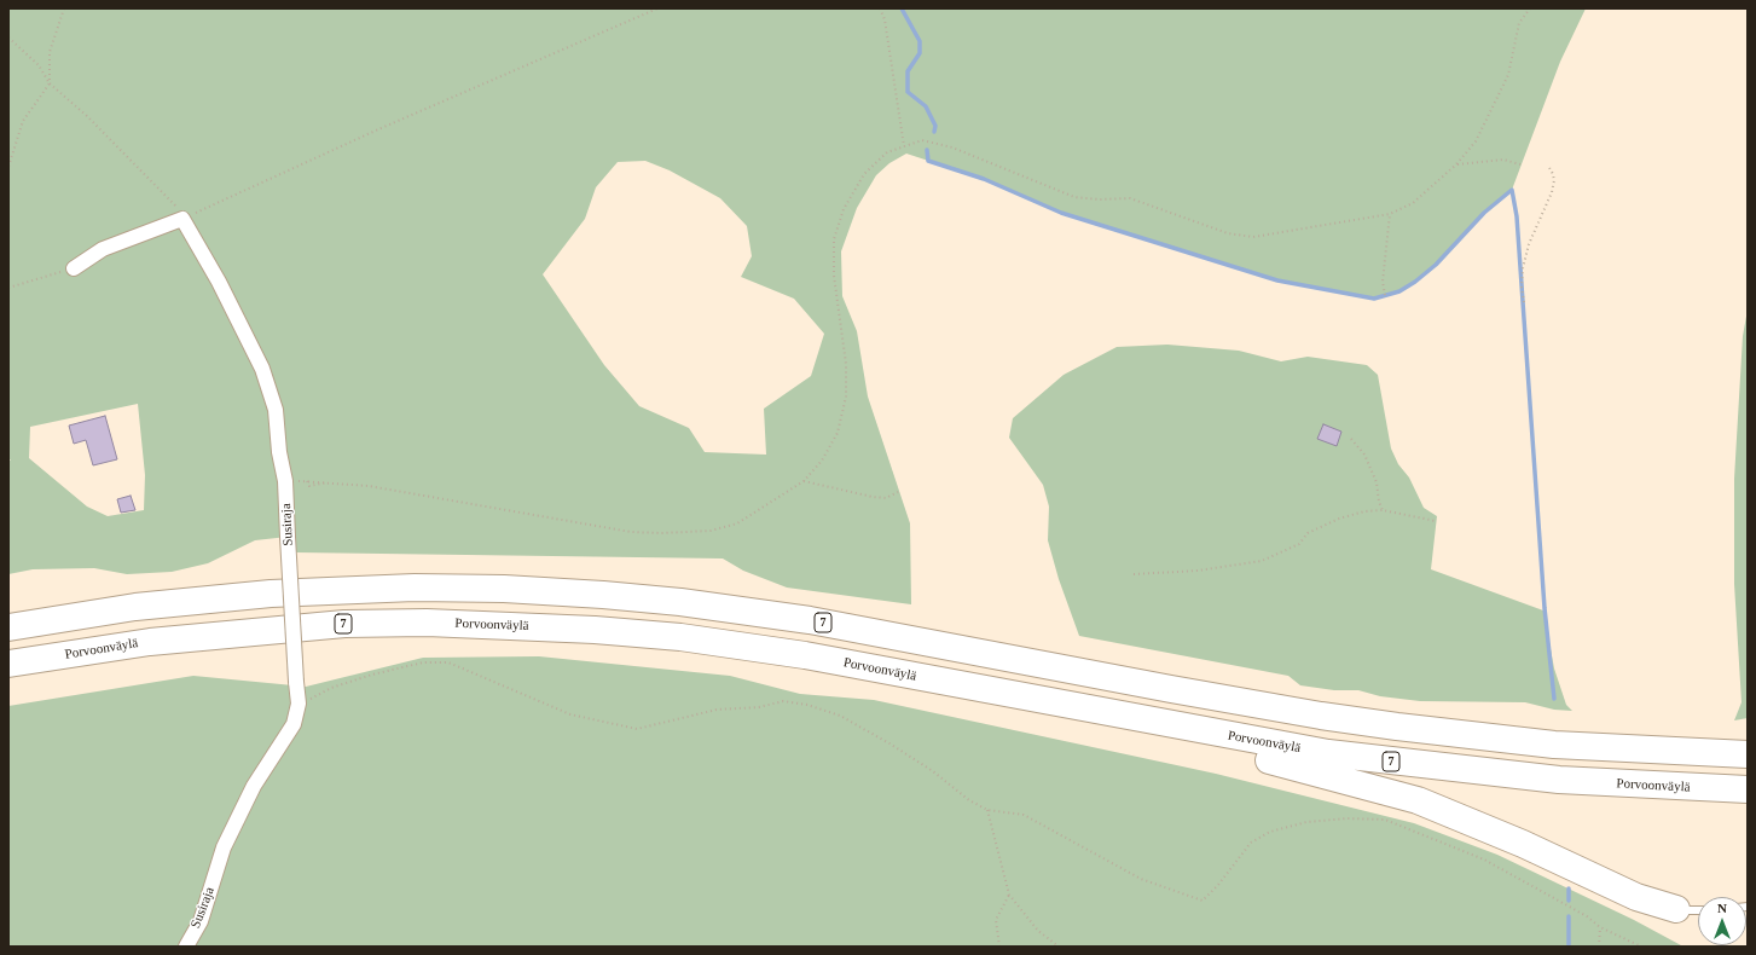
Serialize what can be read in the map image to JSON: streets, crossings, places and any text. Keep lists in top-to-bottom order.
{
  "streets": {
    "highway": ["7", "Porvoonväylä"],
    "street": ["Susiraja"]
  },
  "north": "top"
}
